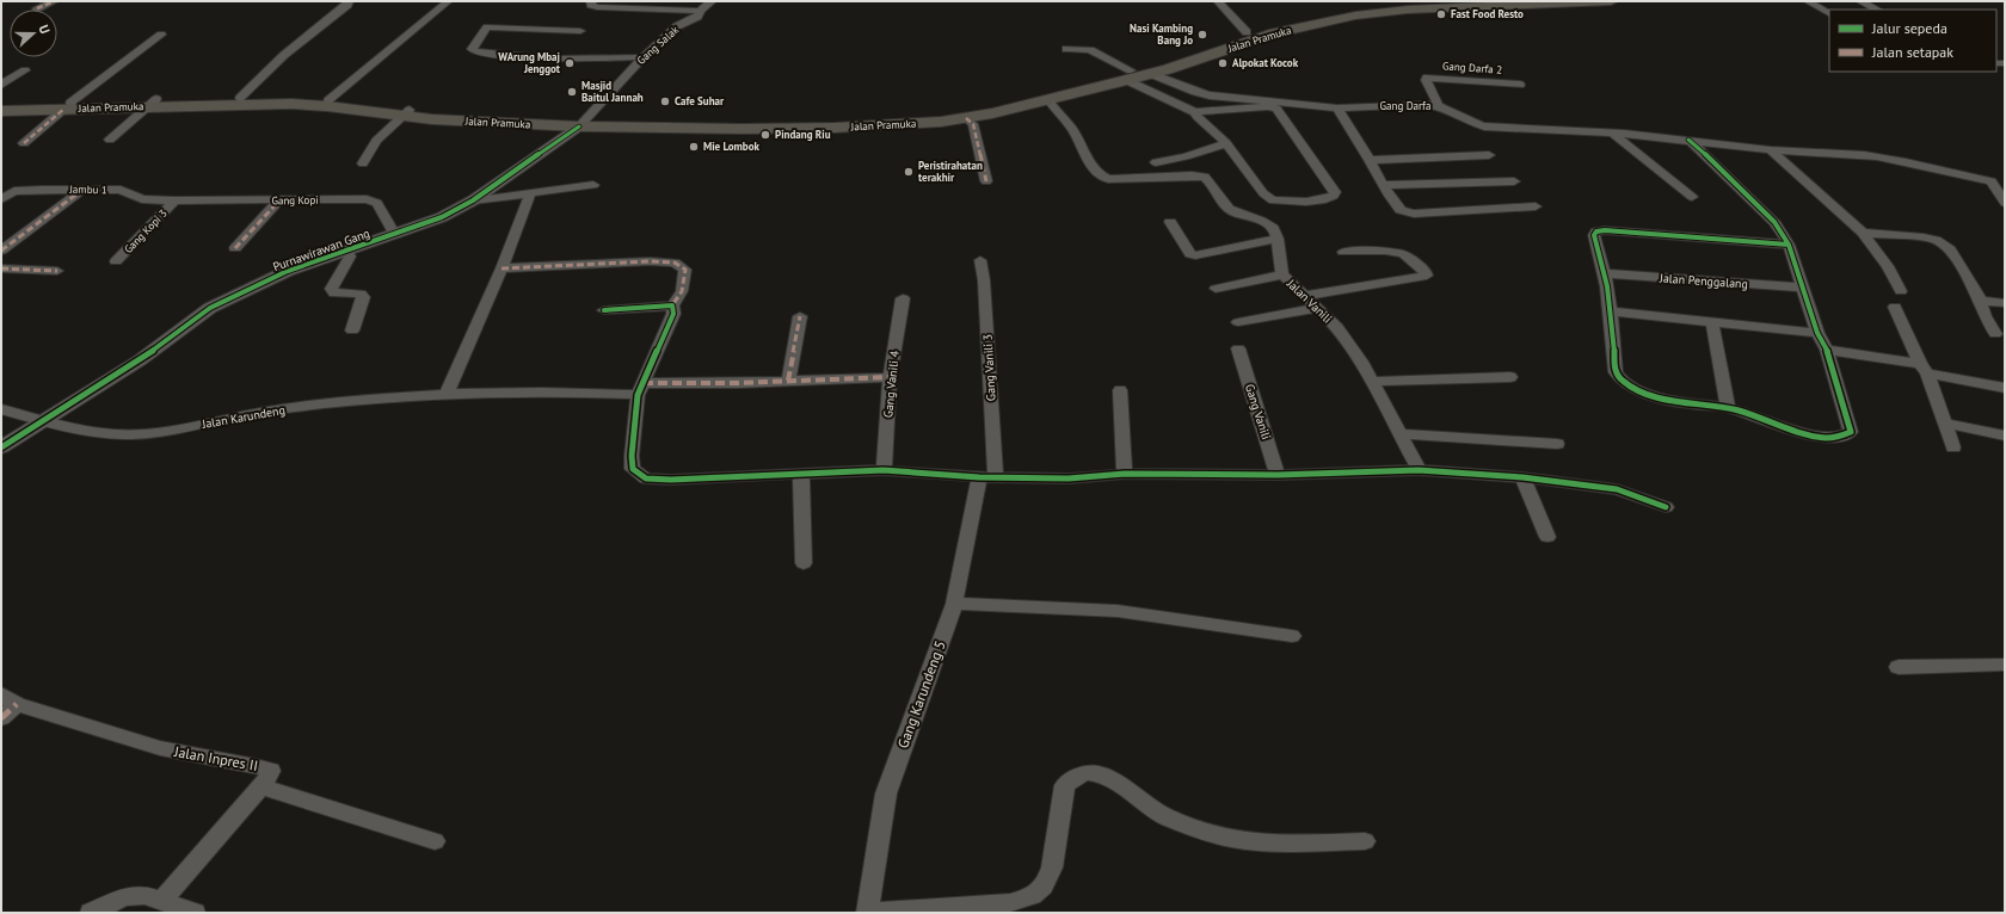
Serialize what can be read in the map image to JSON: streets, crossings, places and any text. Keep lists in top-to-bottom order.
{
  "streets": {
    "main road": ["Jalan Pramuka"],
    "street": [
      "Gang Salak",
      "Gang Darfa 2",
      "Gang Darfa",
      "Jambu 1",
      "Gang Kopi",
      "Gang Kopi 3",
      "Purnawirawan Gang",
      "Jalan Penggalang",
      "Jalan Vanili",
      "Gang Vanili 3",
      "Gang Vanili 4",
      "Gang Vanili",
      "Jalan Karundeng",
      "Gang Karundeng 5",
      "Jalan Inpres II"
    ]
  },
  "crossings": [
    ["Jalan Pramuka", "Gang Salak"],
    ["Jalan Pramuka", "Gang Darfa"],
    ["Jalan Pramuka", "Purnawirawan Gang"],
    ["Gang Salak", "Purnawirawan Gang"],
    ["Gang Darfa 2", "Gang Darfa"],
    ["Jambu 1", "Gang Kopi"],
    ["Jambu 1", "Gang Kopi 3"],
    ["Gang Kopi", "Gang Kopi 3"],
    ["Gang Kopi", "Purnawirawan Gang"],
    ["Purnawirawan Gang", "Jalan Karundeng"],
    ["Gang Vanili 3", "Gang Karundeng 5"],
    ["Gang Vanili 4", "Jalan Karundeng"]
  ],
  "places": [
    "Fast Food Resto",
    "Nasi Kambing Bang Jo",
    "WArung Mbaj Jenggot",
    "Alpokat Kocok",
    "Masjid Baitul Jannah",
    "Cafe Suhar",
    "Pindang Riu",
    "Mie Lombok",
    "Peristirahatan terakhir"
  ],
  "legend": ["Jalur sepeda", "Jalan setapak"],
  "north": "right"
}
